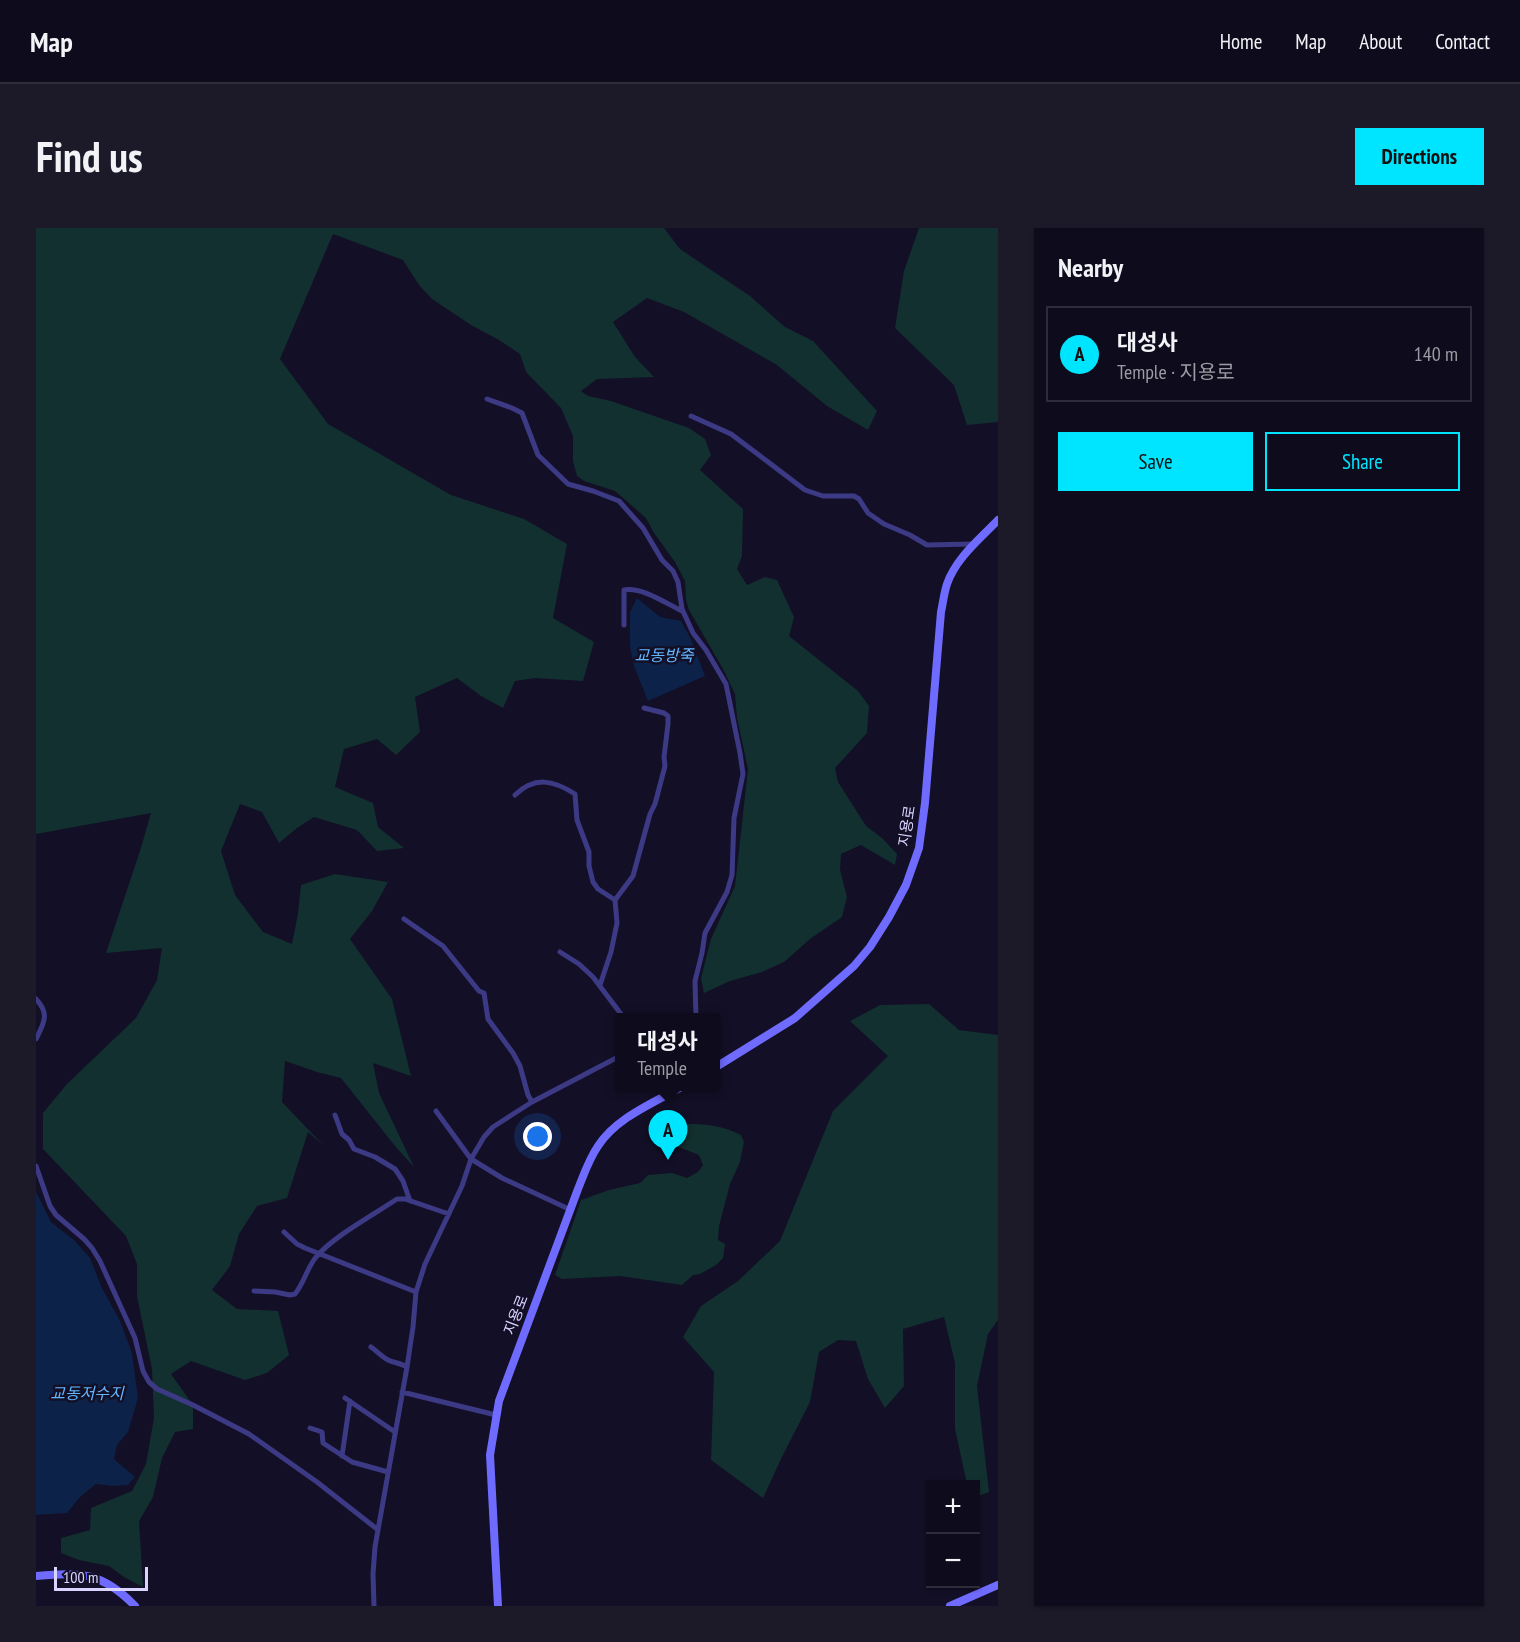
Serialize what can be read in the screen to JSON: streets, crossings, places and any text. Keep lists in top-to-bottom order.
{
  "streets": {
    "street": ["지용로"]
  },
  "water": ["교동방죽", "교동저수지"],
  "scale_bar": "100 m",
  "page": {
    "header": "Map",
    "nav": [
      "Home",
      "Map",
      "About",
      "Contact"
    ],
    "buttons": [
      "Directions",
      ["Save", "Share"]
    ],
    "title": "Find us",
    "heading": "Nearby",
    "list": [
      {
        "mark": "A",
        "name": "대성사",
        "note": "Temple · 지용로",
        "value": "140 m"
      }
    ],
    "popup": ["대성사", "Temple"],
    "pins": "A",
    "map_buttons": ["+", "−"],
    "scale": "100 m"
  }
}
